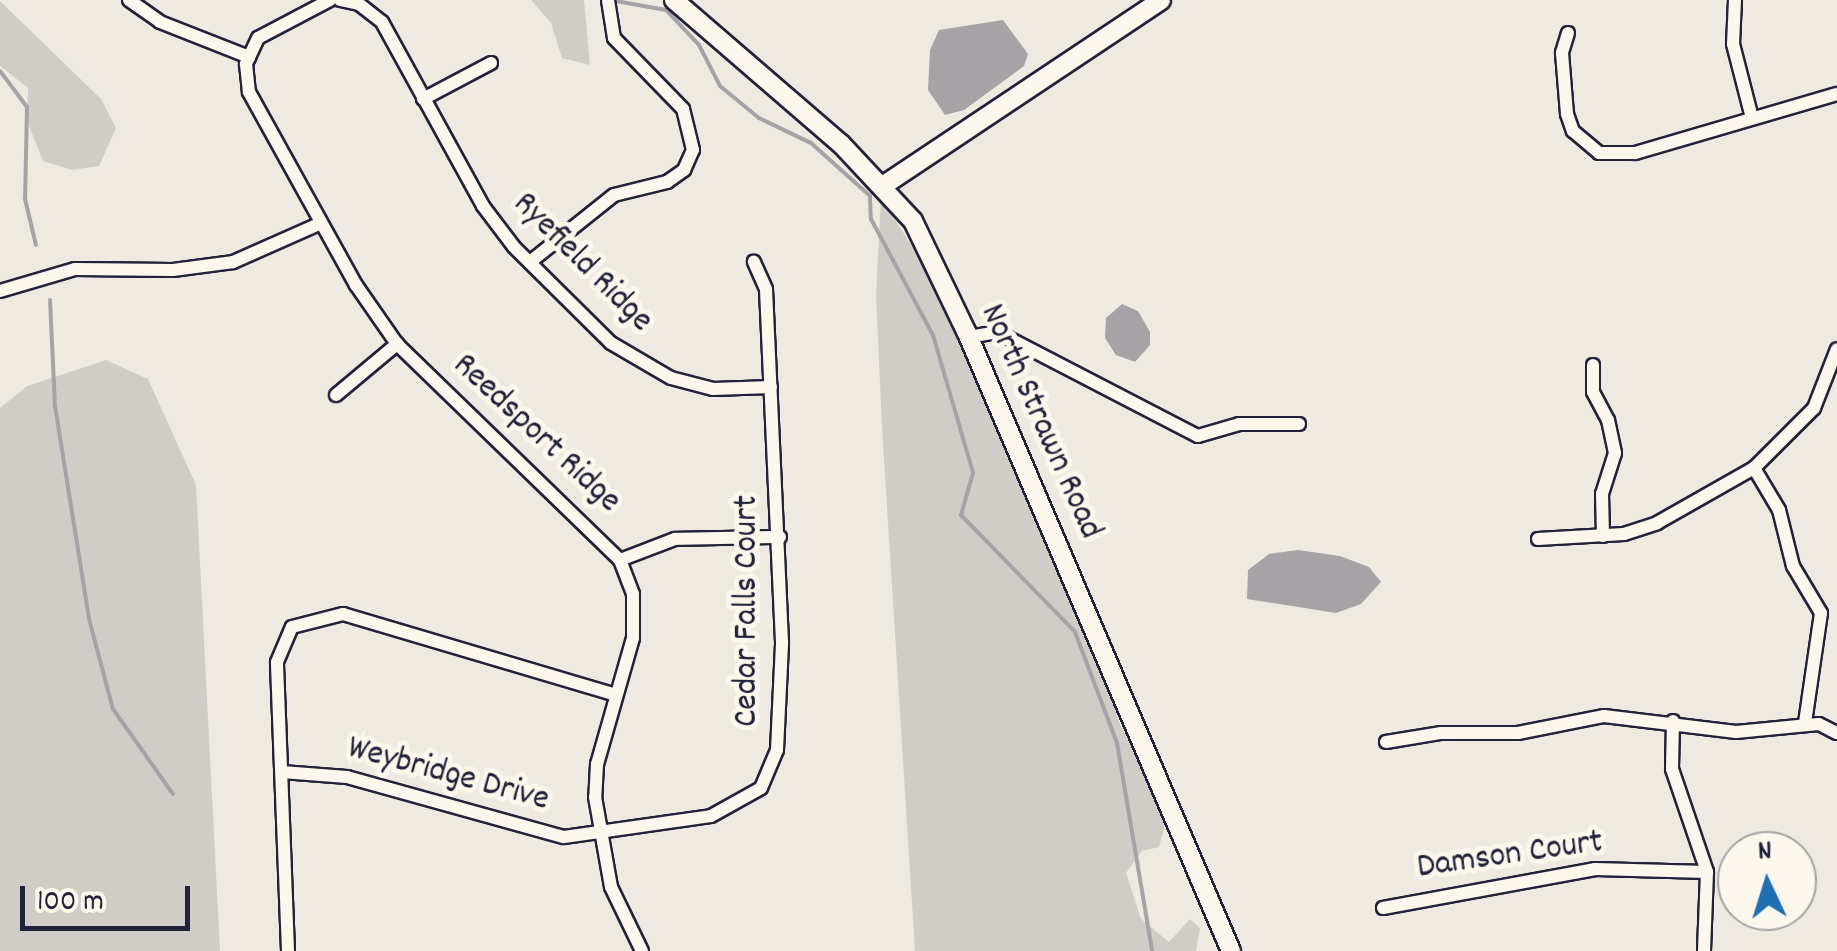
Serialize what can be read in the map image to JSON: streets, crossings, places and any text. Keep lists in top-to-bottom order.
{
  "streets": {
    "street": [
      "Ryefield Ridge",
      "North Strawn Road",
      "Reedsport Ridge",
      "Cedar Falls Court",
      "Weybridge Drive",
      "Damson Court"
    ]
  },
  "crossings": [
    ["Ryefield Ridge", "Cedar Falls Court"],
    ["Reedsport Ridge", "Cedar Falls Court"],
    ["Reedsport Ridge", "Weybridge Drive"],
    ["Cedar Falls Court", "Weybridge Drive"]
  ],
  "scale_bar": "100 m",
  "north": "top"
}
